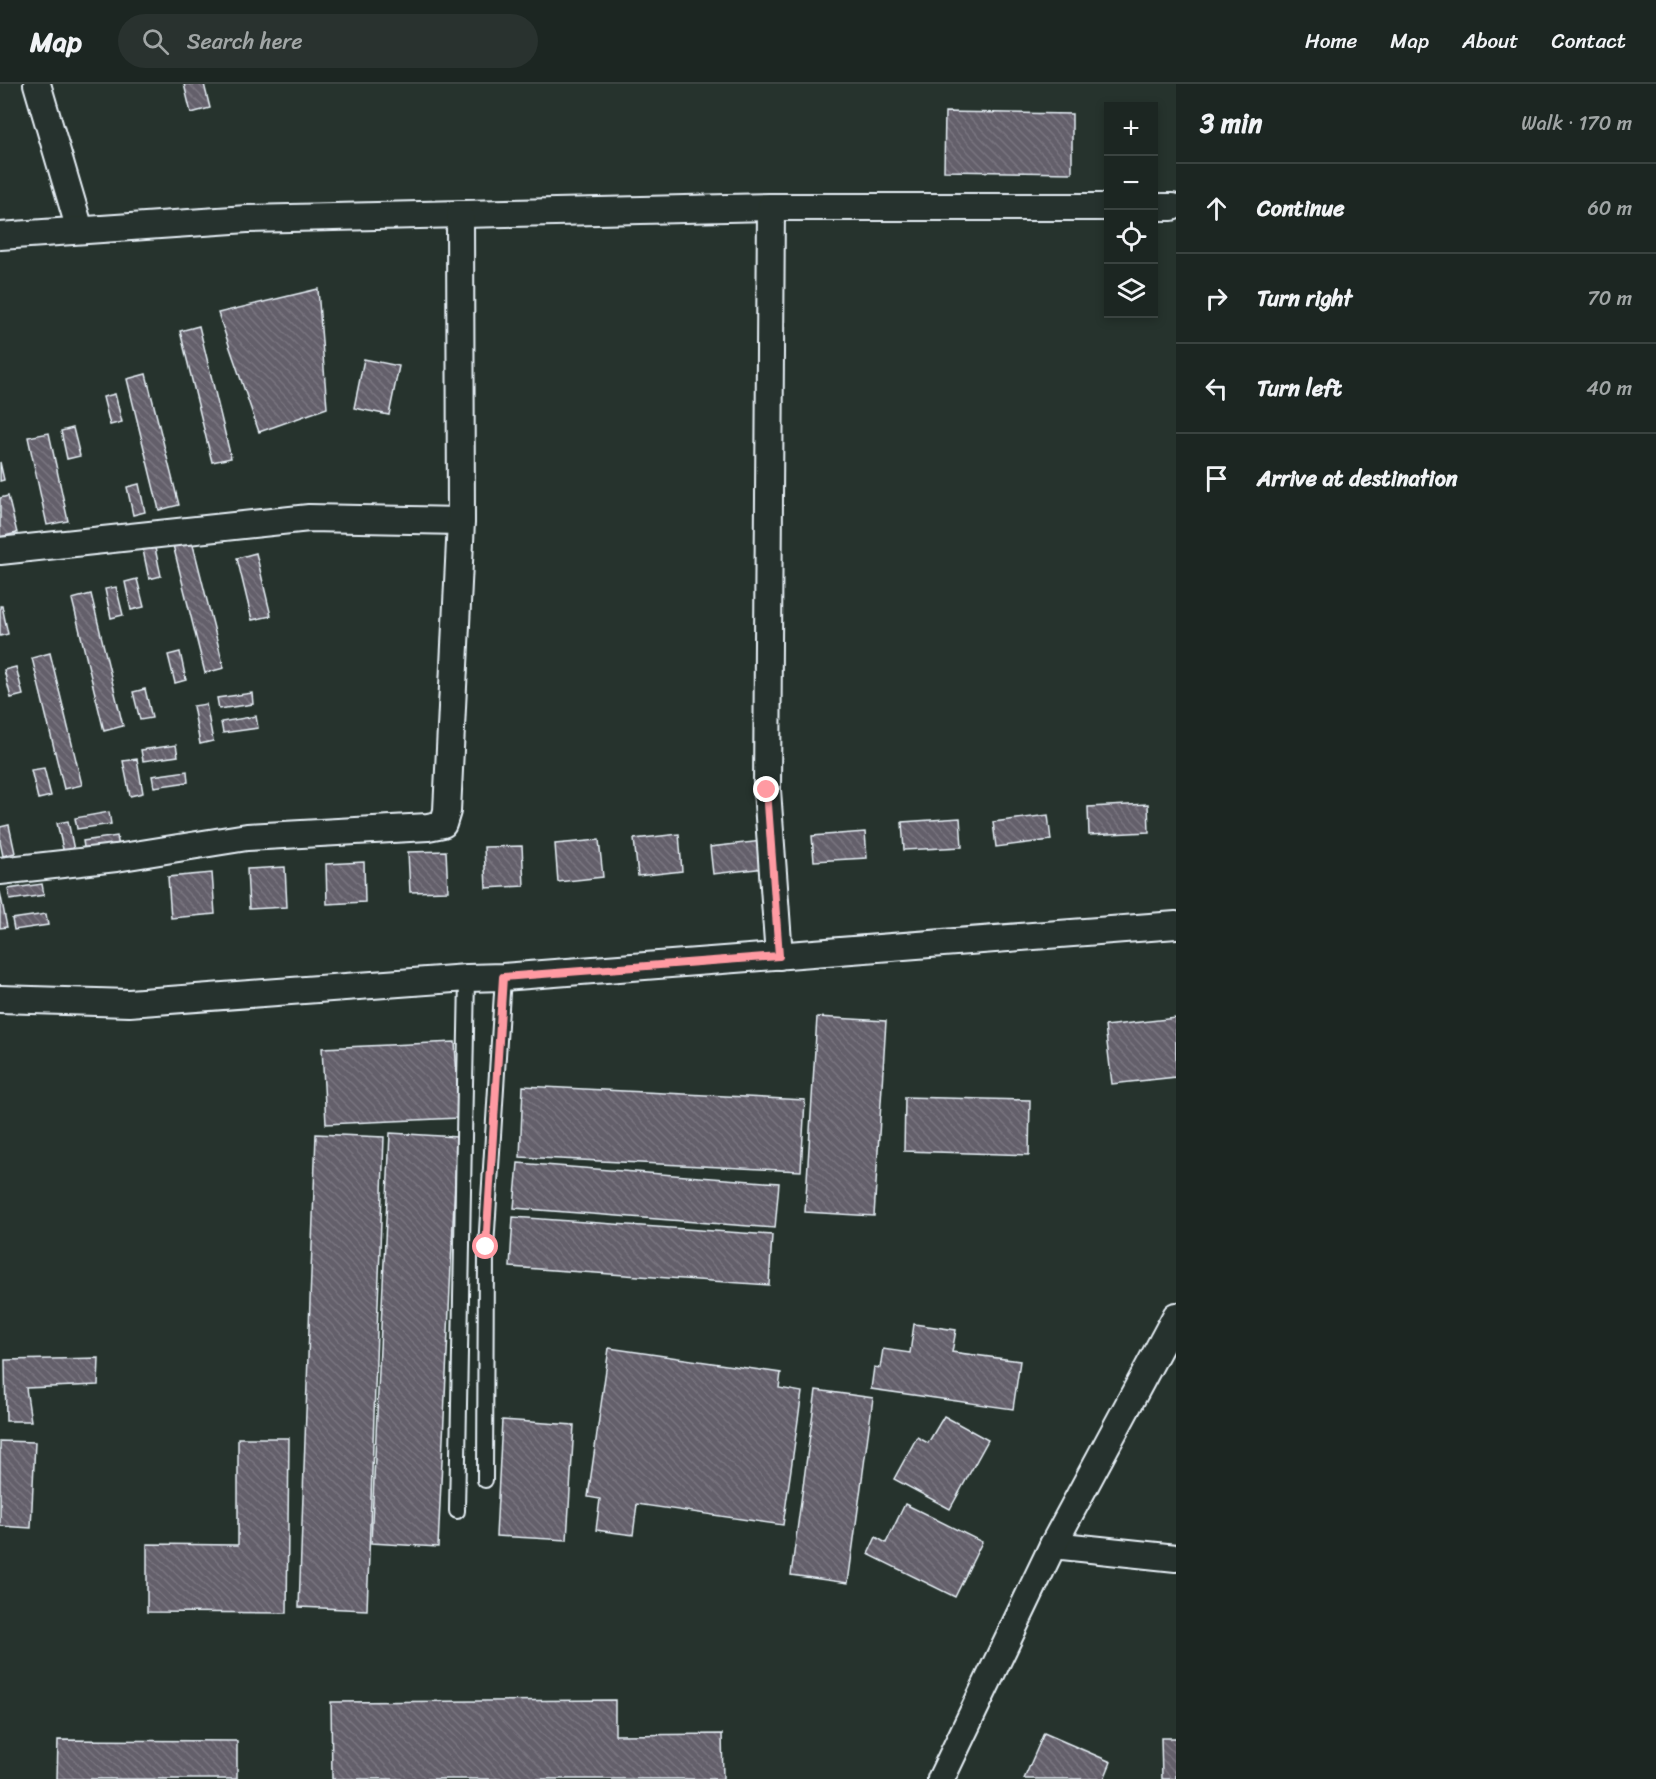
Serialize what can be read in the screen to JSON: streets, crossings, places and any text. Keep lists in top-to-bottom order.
{
  "page": {
    "header": "Map",
    "search": "Search here",
    "nav": [
      "Home",
      "Map",
      "About",
      "Contact"
    ],
    "heading": ["3 min", "Walk · 170 m"],
    "map_buttons": ["+", "−"],
    "list": [
      ["Continue", "60 m"],
      ["Turn right", "70 m"],
      ["Turn left", "40 m"],
      "Arrive at destination"
    ]
  }
}
